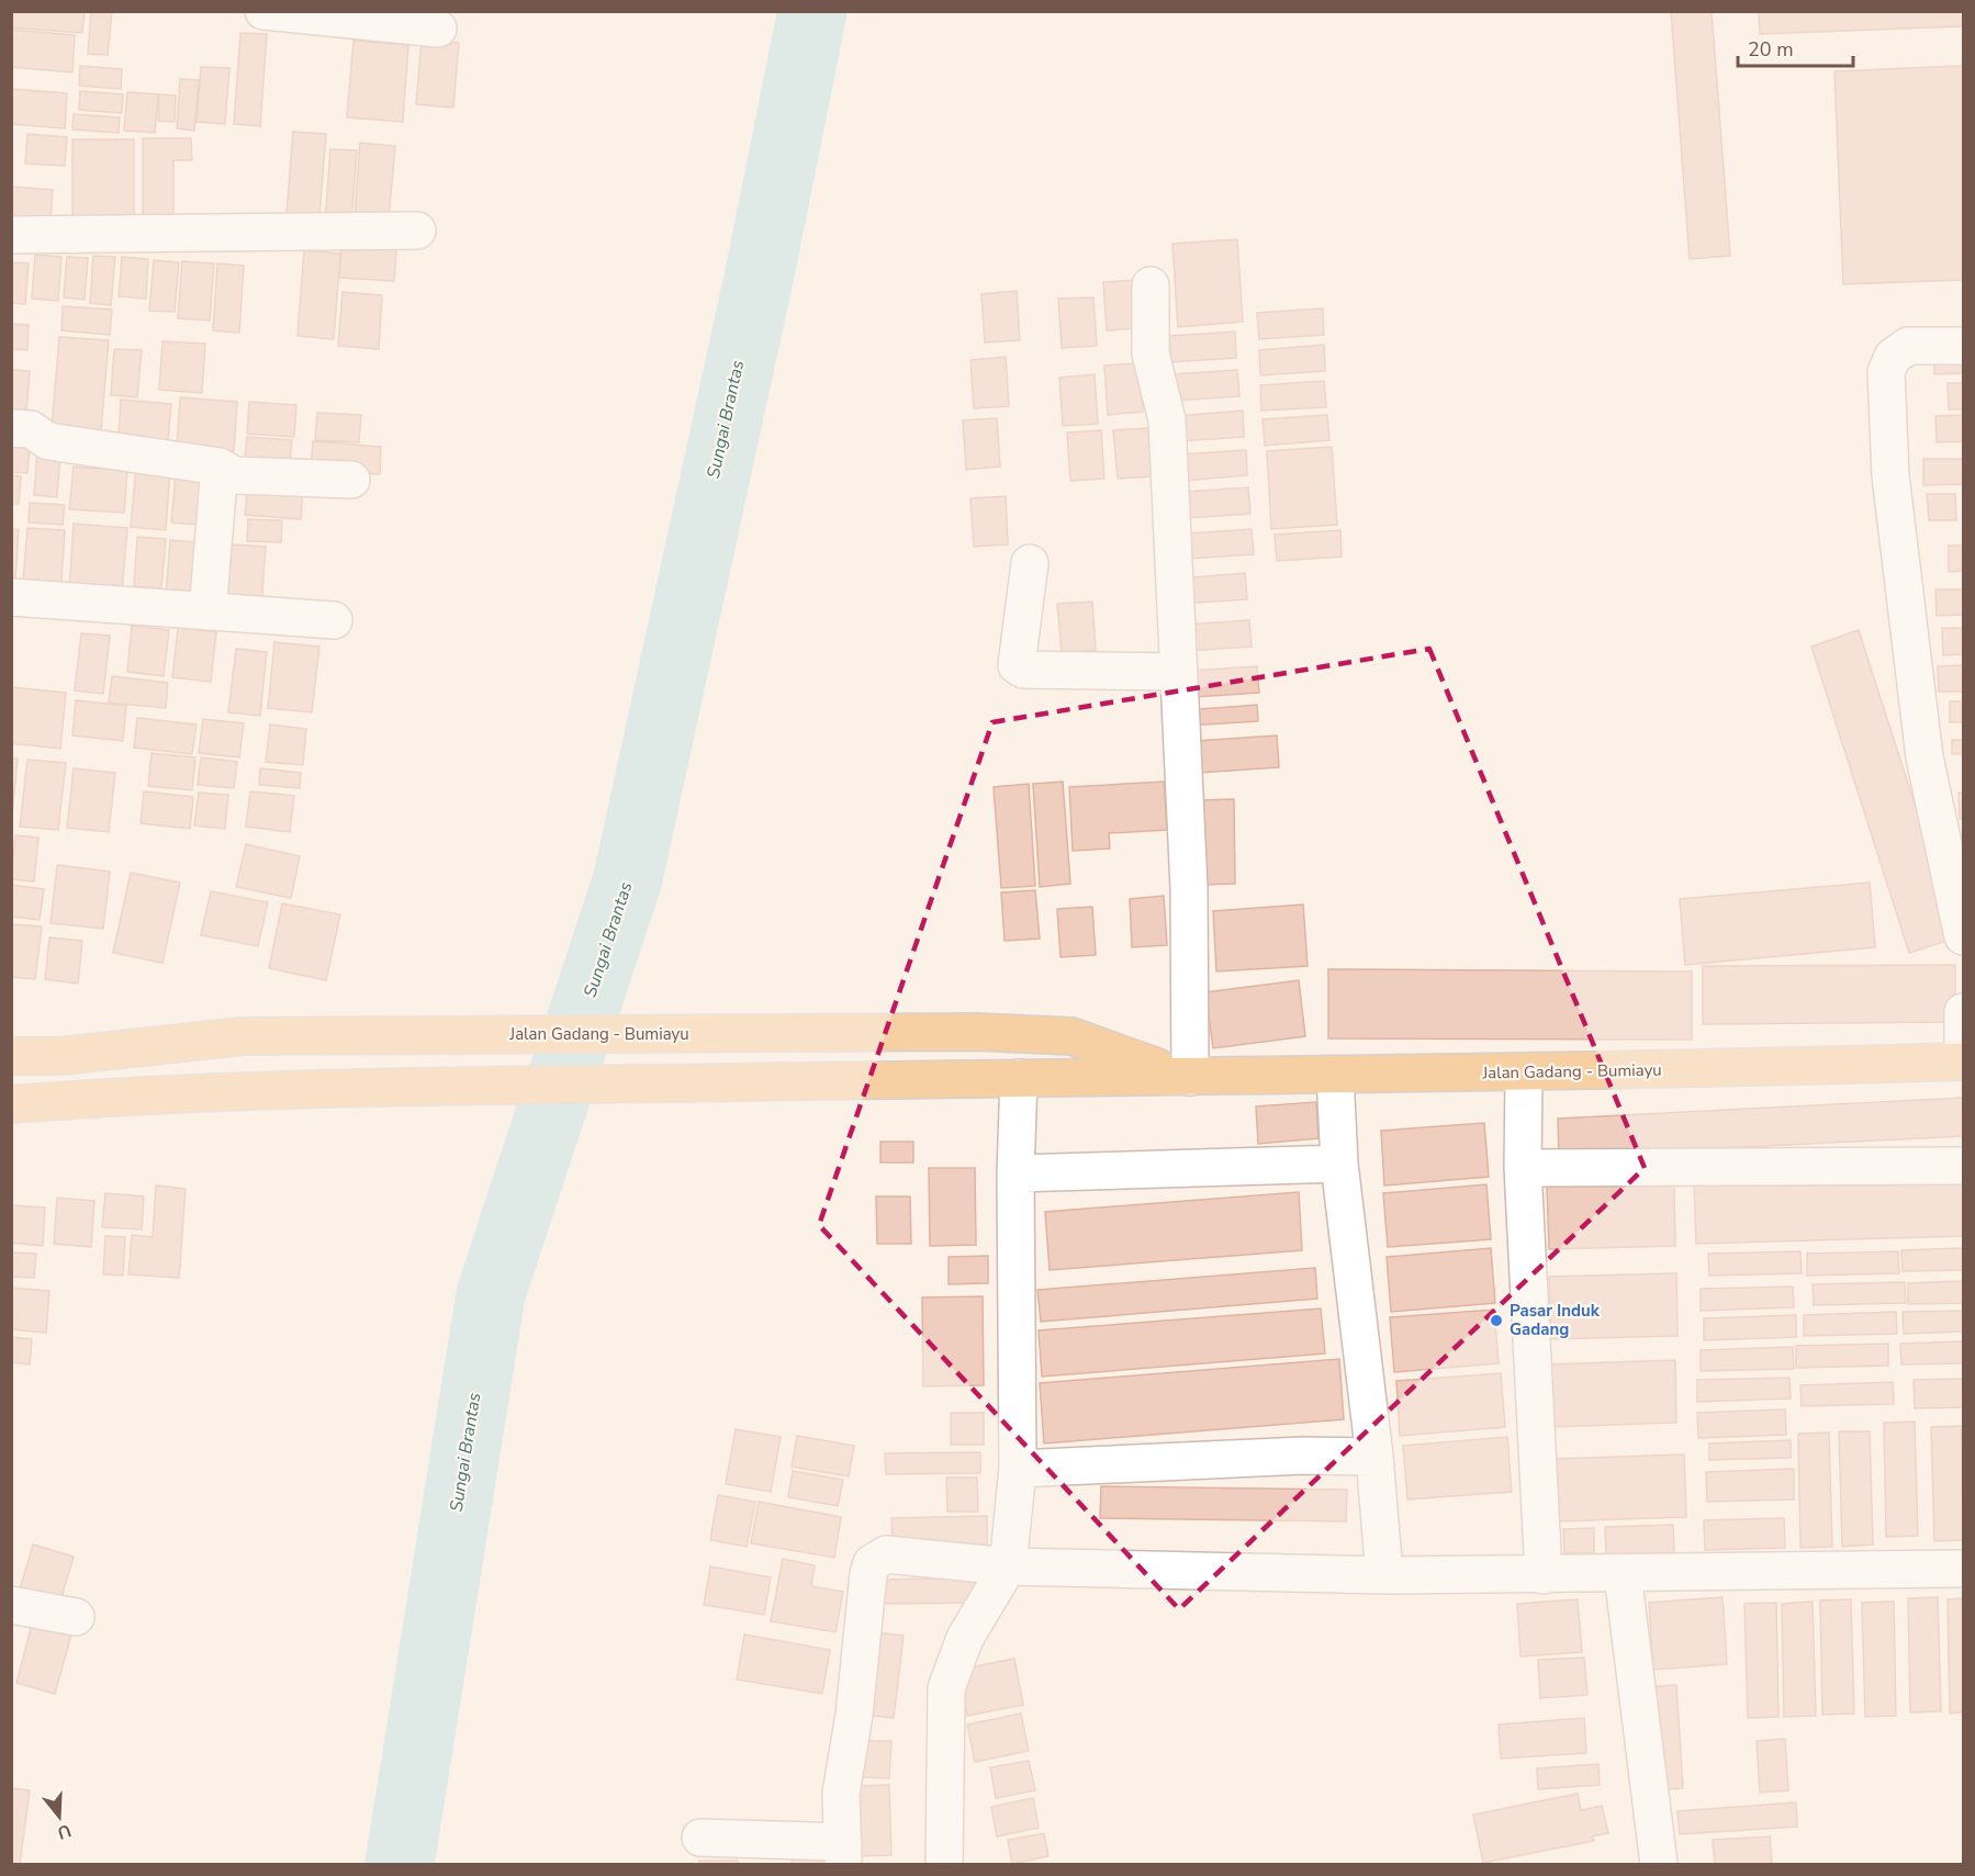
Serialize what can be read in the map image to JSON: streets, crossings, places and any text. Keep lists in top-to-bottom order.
{
  "streets": {
    "main road": ["Jalan Gadang - Bumiayu"]
  },
  "water": ["Sungai Brantas"],
  "places": ["Pasar Induk Gadang"],
  "scale_bar": "20 m",
  "north": "bottom"
}
